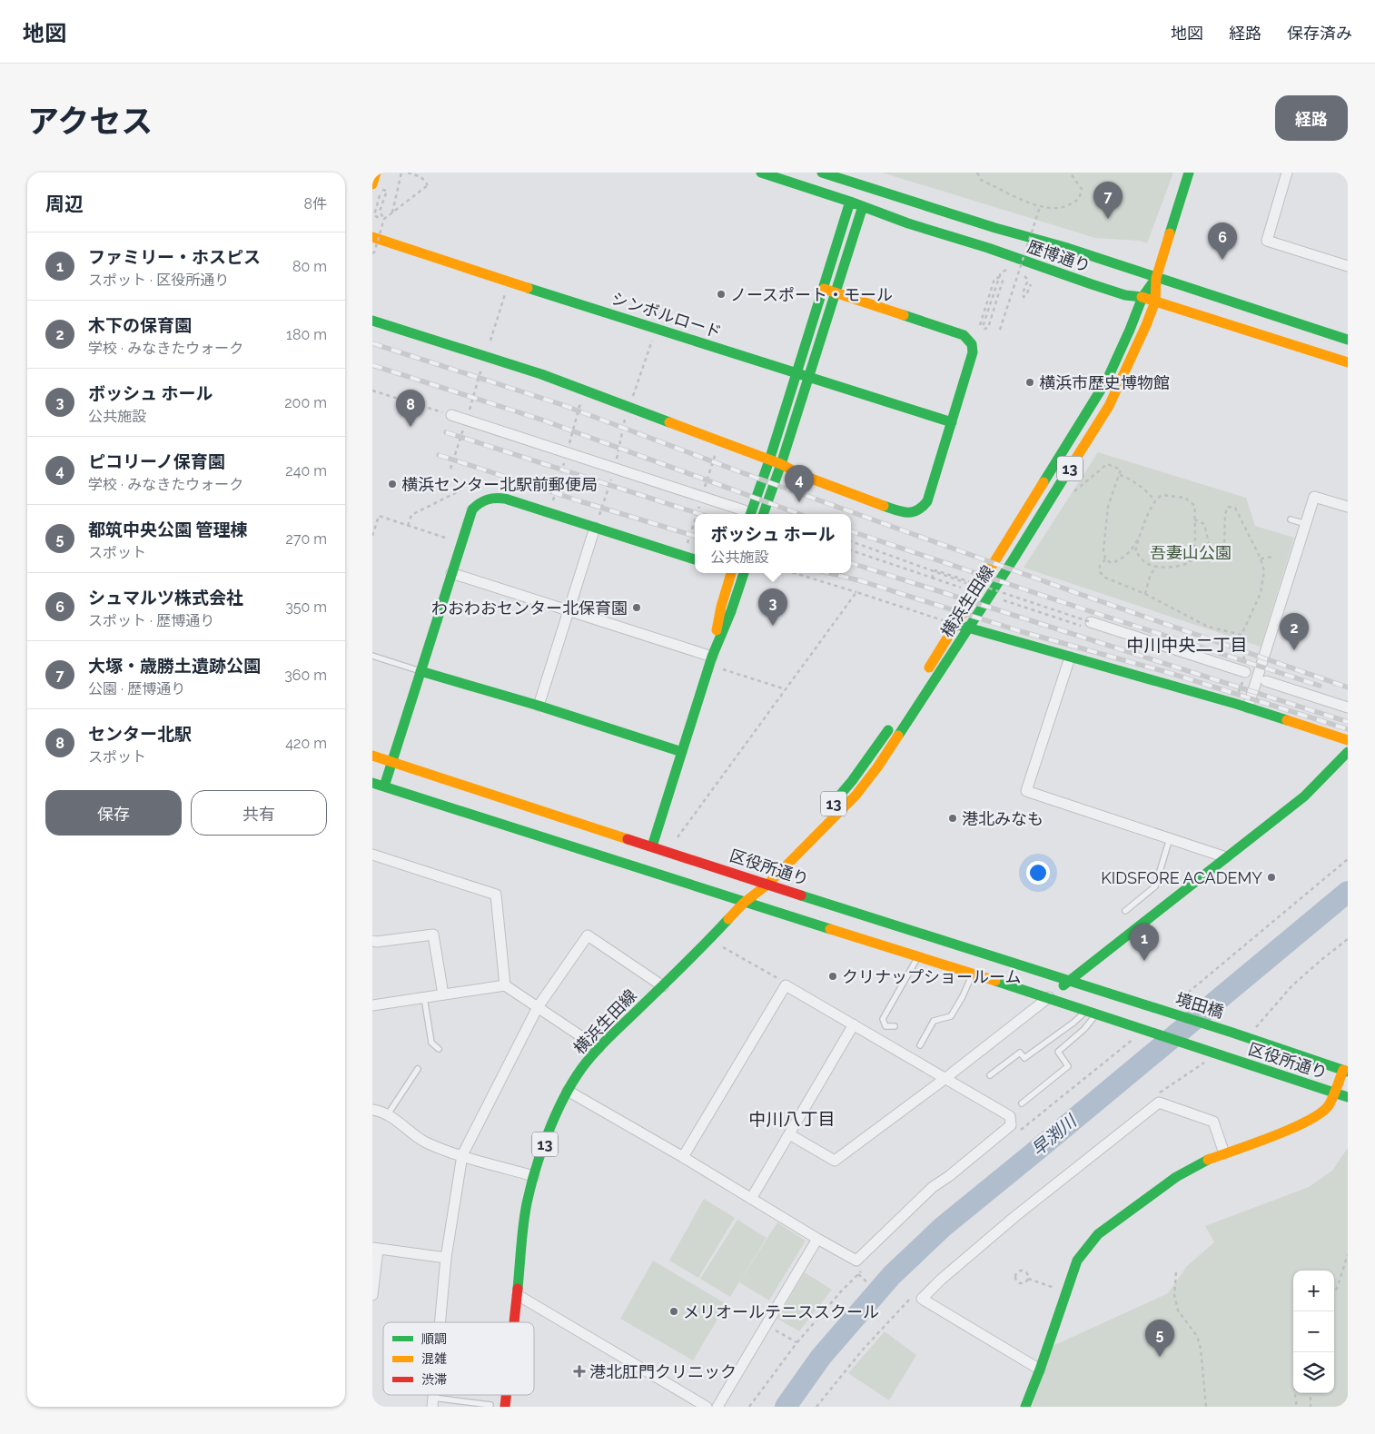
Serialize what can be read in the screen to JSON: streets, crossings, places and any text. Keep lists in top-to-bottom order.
{
  "streets": {
    "street": [
      "歴博通り",
      "シンボルロード",
      "13",
      "横浜生田線",
      "区役所通り",
      "境田橋"
    ]
  },
  "crossings": [
    ["歴博通り", "横浜生田線"],
    ["横浜生田線", "区役所通り"],
    ["区役所通り", "境田橋"]
  ],
  "districts": ["中川中央二丁目", "中川八丁目"],
  "water": ["早渕川"],
  "parks": ["吾妻山公園"],
  "places": {
    "other": [
      "ノースポート・モール",
      "横浜市歴史博物館",
      "横浜センター北駅前郵便局",
      "わおわおセンター北保育園",
      "港北みなも",
      "KIDSFORE ACADEMY",
      "クリナップショールーム",
      "メリオールテニススクール"
    ],
    "health": ["港北肛門クリニック"]
  },
  "legend": ["順調", "混雑", "渋滞"],
  "page": {
    "header": "地図",
    "nav": ["地図", "経路", "保存済み"],
    "title": "アクセス",
    "buttons": [
      "経路",
      ["保存", "共有"]
    ],
    "heading": ["周辺", "8件"],
    "pins": [
      "7",
      "6",
      "8",
      "4",
      "3",
      "2",
      "1",
      "5"
    ],
    "list": [
      {
        "mark": "1",
        "name": "ファミリー・ホスピス",
        "note": "スポット · 区役所通り",
        "value": "80 m"
      },
      {
        "mark": "2",
        "name": "木下の保育園",
        "note": "学校 · みなきたウォーク",
        "value": "180 m"
      },
      {
        "mark": "3",
        "name": "ボッシュ ホール",
        "note": "公共施設",
        "value": "200 m"
      },
      {
        "mark": "4",
        "name": "ピコリーノ保育園",
        "note": "学校 · みなきたウォーク",
        "value": "240 m"
      },
      {
        "mark": "5",
        "name": "都筑中央公園 管理棟",
        "note": "スポット",
        "value": "270 m"
      },
      {
        "mark": "6",
        "name": "シュマルツ株式会社",
        "note": "スポット · 歴博通り",
        "value": "350 m"
      },
      {
        "mark": "7",
        "name": "大塚・歳勝土遺跡公園",
        "note": "公園 · 歴博通り",
        "value": "360 m"
      },
      {
        "mark": "8",
        "name": "センター北駅",
        "note": "スポット",
        "value": "420 m"
      }
    ],
    "popup": ["ボッシュ ホール", "公共施設"],
    "map_buttons": ["+", "−"]
  }
}
